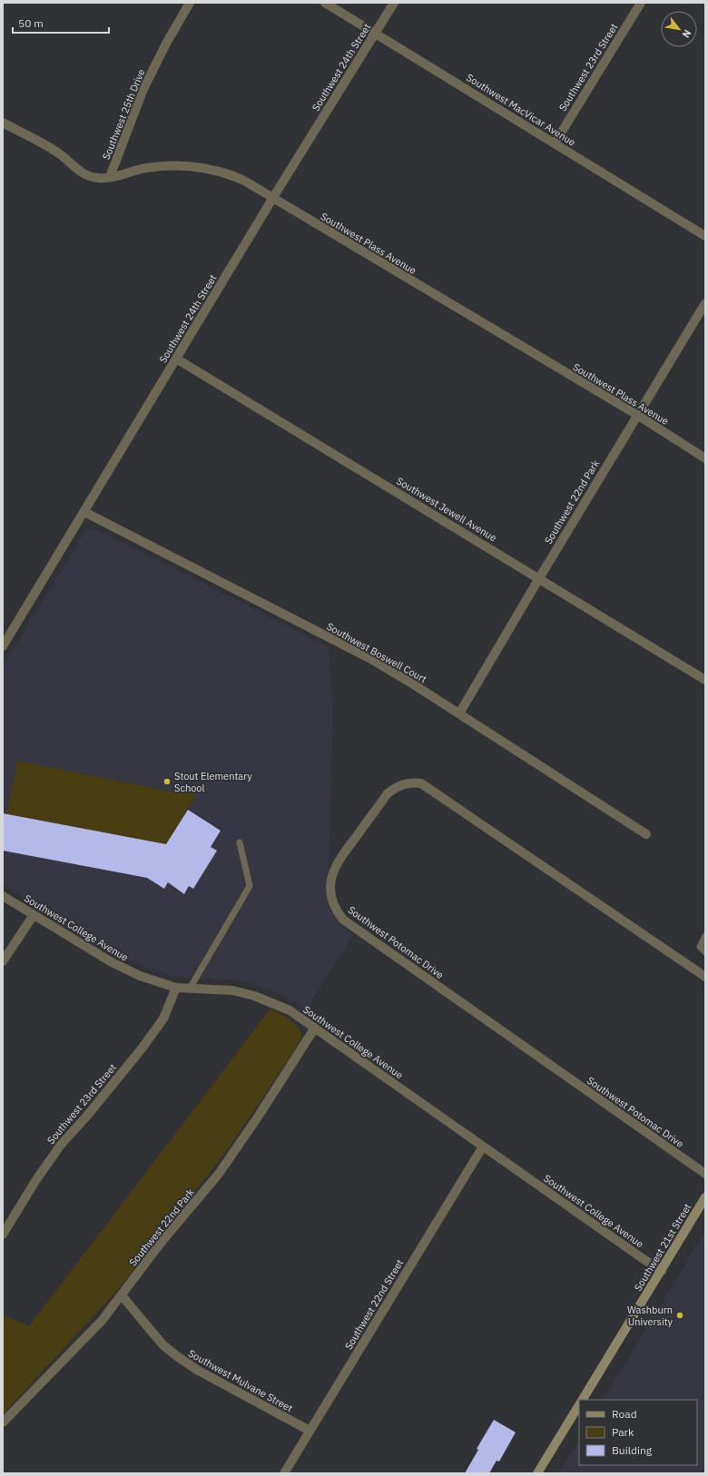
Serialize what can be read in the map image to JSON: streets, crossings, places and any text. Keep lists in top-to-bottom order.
{
  "streets": {
    "main road": ["Southwest 21st Street"],
    "street": [
      "Southwest 24th Street",
      "Southwest 23rd Street",
      "Southwest MacVicar Avenue",
      "Southwest 25th Drive",
      "Southwest Plass Avenue",
      "Southwest 22nd Park",
      "Southwest Jewell Avenue",
      "Southwest Boswell Court",
      "Southwest College Avenue",
      "Southwest Potomac Drive",
      "Southwest 22nd Street",
      "Southwest Mulvane Street"
    ]
  },
  "crossings": [
    ["Southwest 24th Street", "Southwest MacVicar Avenue"],
    ["Southwest 24th Street", "Southwest Plass Avenue"],
    ["Southwest 24th Street", "Southwest Jewell Avenue"],
    ["Southwest 24th Street", "Southwest Boswell Court"],
    ["Southwest 23rd Street", "Southwest MacVicar Avenue"],
    ["Southwest 23rd Street", "Southwest College Avenue"],
    ["Southwest 25th Drive", "Southwest Plass Avenue"],
    ["Southwest Plass Avenue", "Southwest 22nd Park"],
    ["Southwest 22nd Park", "Southwest Jewell Avenue"],
    ["Southwest 22nd Park", "Southwest Boswell Court"],
    ["Southwest 22nd Park", "Southwest College Avenue"],
    ["Southwest 22nd Park", "Southwest Mulvane Street"],
    ["Southwest College Avenue", "Southwest 21st Street"],
    ["Southwest College Avenue", "Southwest 22nd Street"],
    ["Southwest 22nd Street", "Southwest Mulvane Street"]
  ],
  "places": ["Stout Elementary School", "Washburn University"],
  "legend": ["Road", "Park", "Building"],
  "scale_bar": "50 m",
  "north": "bottom right"
}
